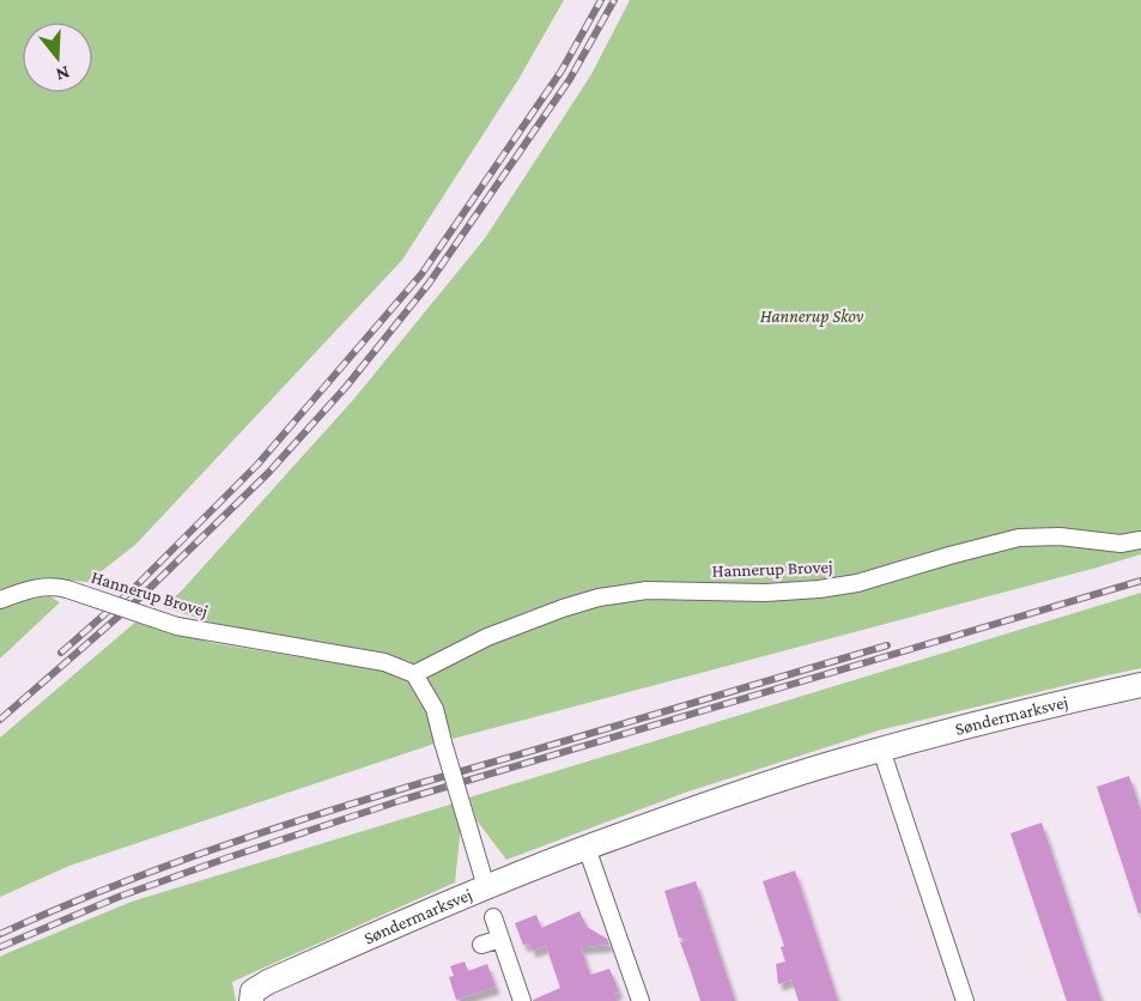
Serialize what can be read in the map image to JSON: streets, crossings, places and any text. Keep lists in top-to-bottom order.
{
  "streets": {
    "street": ["Hannerup Brovej", "Søndermarksvej"]
  },
  "parks": ["Hannerup Skov"],
  "north": "bottom"
}
